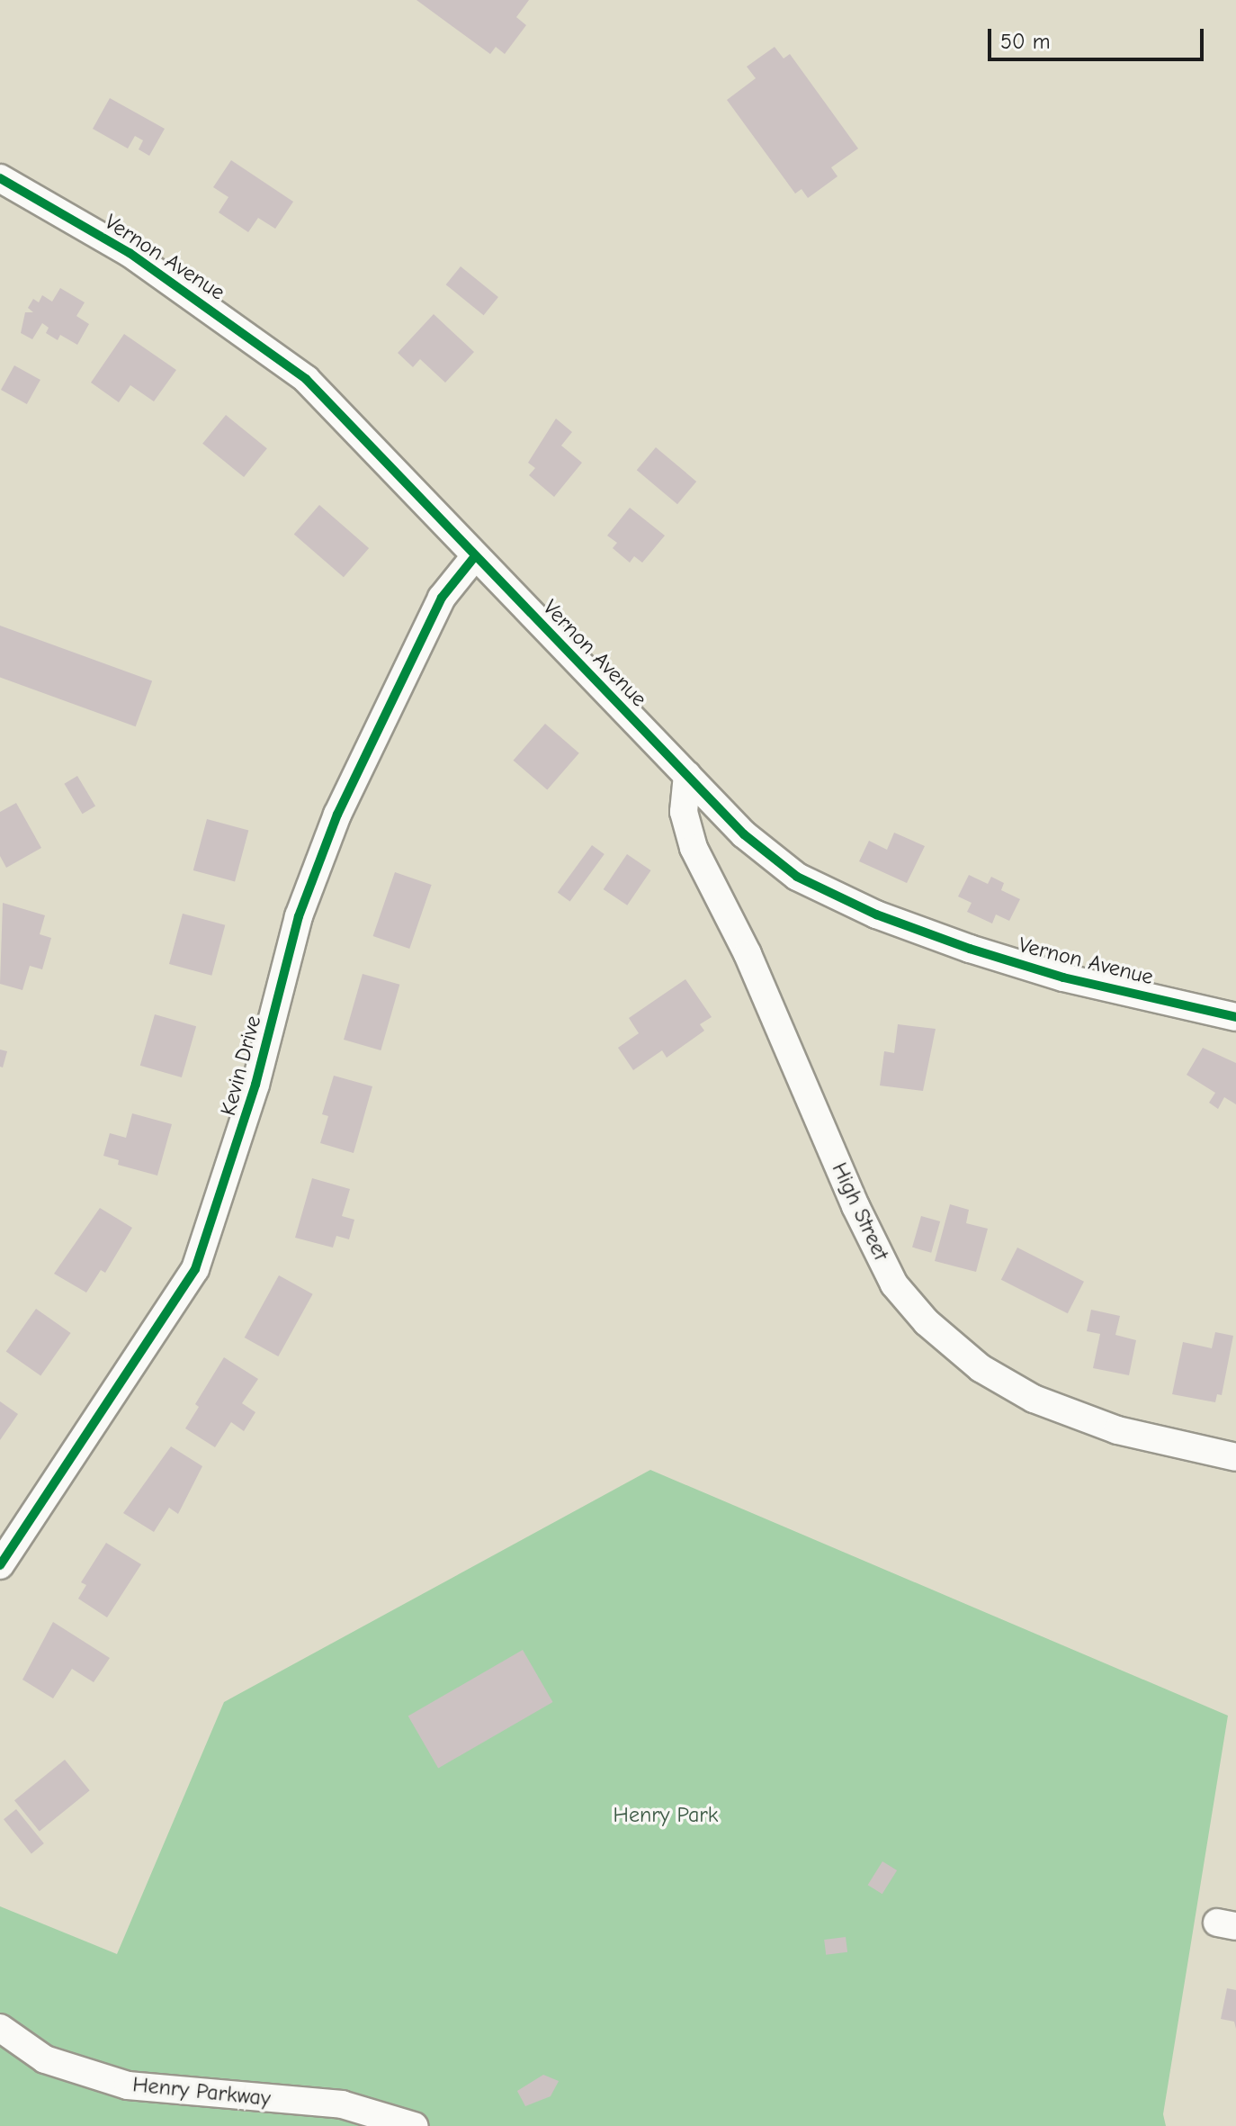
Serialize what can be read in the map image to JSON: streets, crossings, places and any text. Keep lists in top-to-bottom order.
{
  "streets": {
    "street": [
      "Vernon Avenue",
      "Kevin Drive",
      "High Street",
      "Henry Parkway"
    ]
  },
  "crossings": [
    ["Vernon Avenue", "Kevin Drive"],
    ["Vernon Avenue", "High Street"]
  ],
  "parks": ["Henry Park"],
  "scale_bar": "50 m"
}
